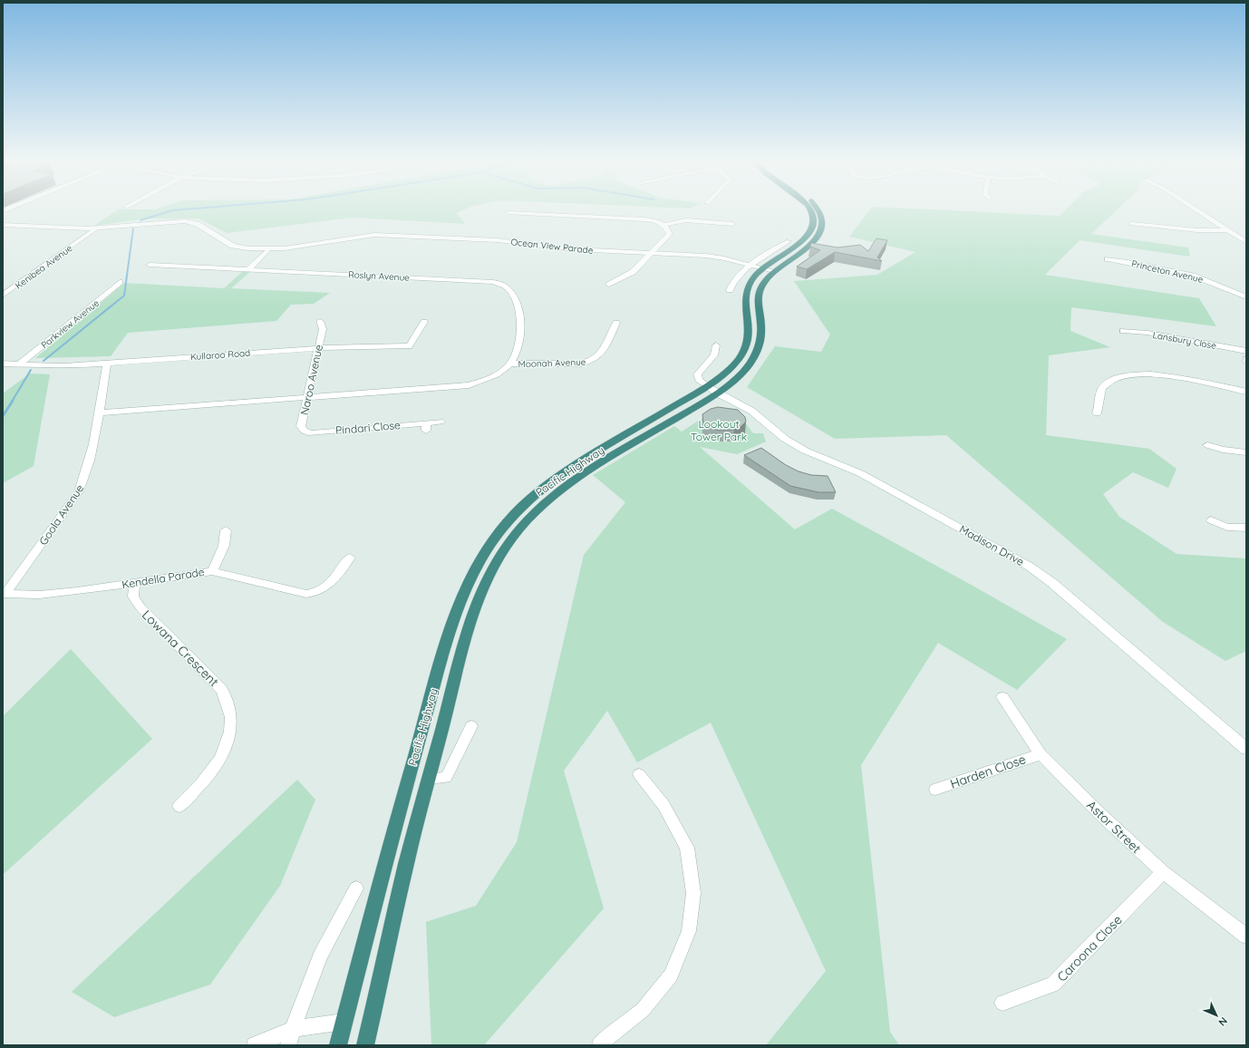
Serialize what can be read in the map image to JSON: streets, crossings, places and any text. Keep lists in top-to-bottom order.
{
  "streets": {
    "highway": ["Pacific Highway"],
    "street": [
      "Ocean View Parade",
      "Kenibea Avenue",
      "Princeton Avenue",
      "Roslyn Avenue",
      "Parkview Avenue",
      "Lansbury Close",
      "Kullaroo Road",
      "Moonah Avenue",
      "Naroo Avenue",
      "Pindari Close",
      "Goola Avenue",
      "Madison Drive",
      "Kendella Parade",
      "Lowana Crescent",
      "Harden Close",
      "Astor Street",
      "Caroona Close"
    ]
  },
  "crossings": [
    ["Ocean View Parade", "Kenibea Avenue"],
    ["Ocean View Parade", "Pacific Highway"],
    ["Roslyn Avenue", "Moonah Avenue"],
    ["Parkview Avenue", "Kullaroo Road"],
    ["Kullaroo Road", "Naroo Avenue"],
    ["Kullaroo Road", "Goola Avenue"],
    ["Naroo Avenue", "Pindari Close"],
    ["Pacific Highway", "Madison Drive"],
    ["Goola Avenue", "Kendella Parade"],
    ["Kendella Parade", "Lowana Crescent"],
    ["Harden Close", "Astor Street"],
    ["Astor Street", "Caroona Close"]
  ],
  "parks": ["Lookout Tower Park"],
  "north": "bottom right"
}
